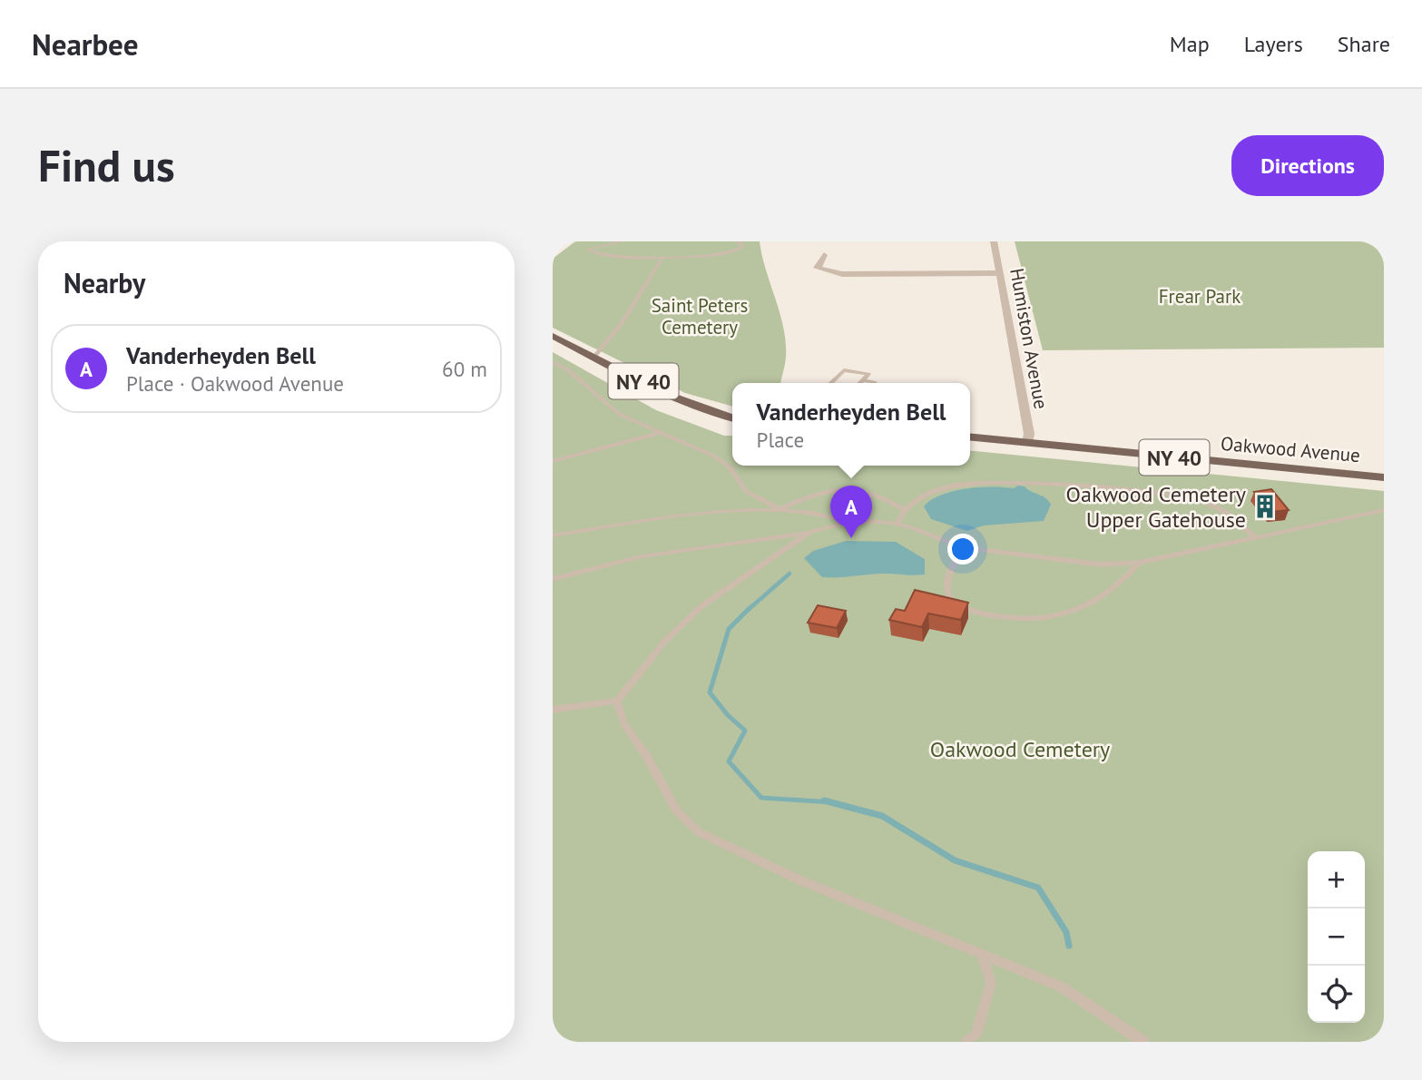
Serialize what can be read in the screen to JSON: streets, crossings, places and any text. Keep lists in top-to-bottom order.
{
  "streets": {
    "main road": ["NY 40", "Oakwood Avenue"],
    "street": ["Humiston Avenue"]
  },
  "crossings": [
    ["Humiston Avenue", "Oakwood Avenue"]
  ],
  "parks": ["Frear Park", "Saint Peters Cemetery", "Oakwood Cemetery"],
  "places": {
    "building": ["Oakwood Cemetery Upper Gatehouse"]
  },
  "page": {
    "header": "Nearbee",
    "nav": ["Map", "Layers", "Share"],
    "buttons": "Directions",
    "title": "Find us",
    "heading": "Nearby",
    "list": [
      {
        "mark": "A",
        "name": "Vanderheyden Bell",
        "note": "Place · Oakwood Avenue",
        "value": "60 m"
      }
    ],
    "popup": ["Vanderheyden Bell", "Place"],
    "pins": "A",
    "map_buttons": ["+", "−"]
  }
}
